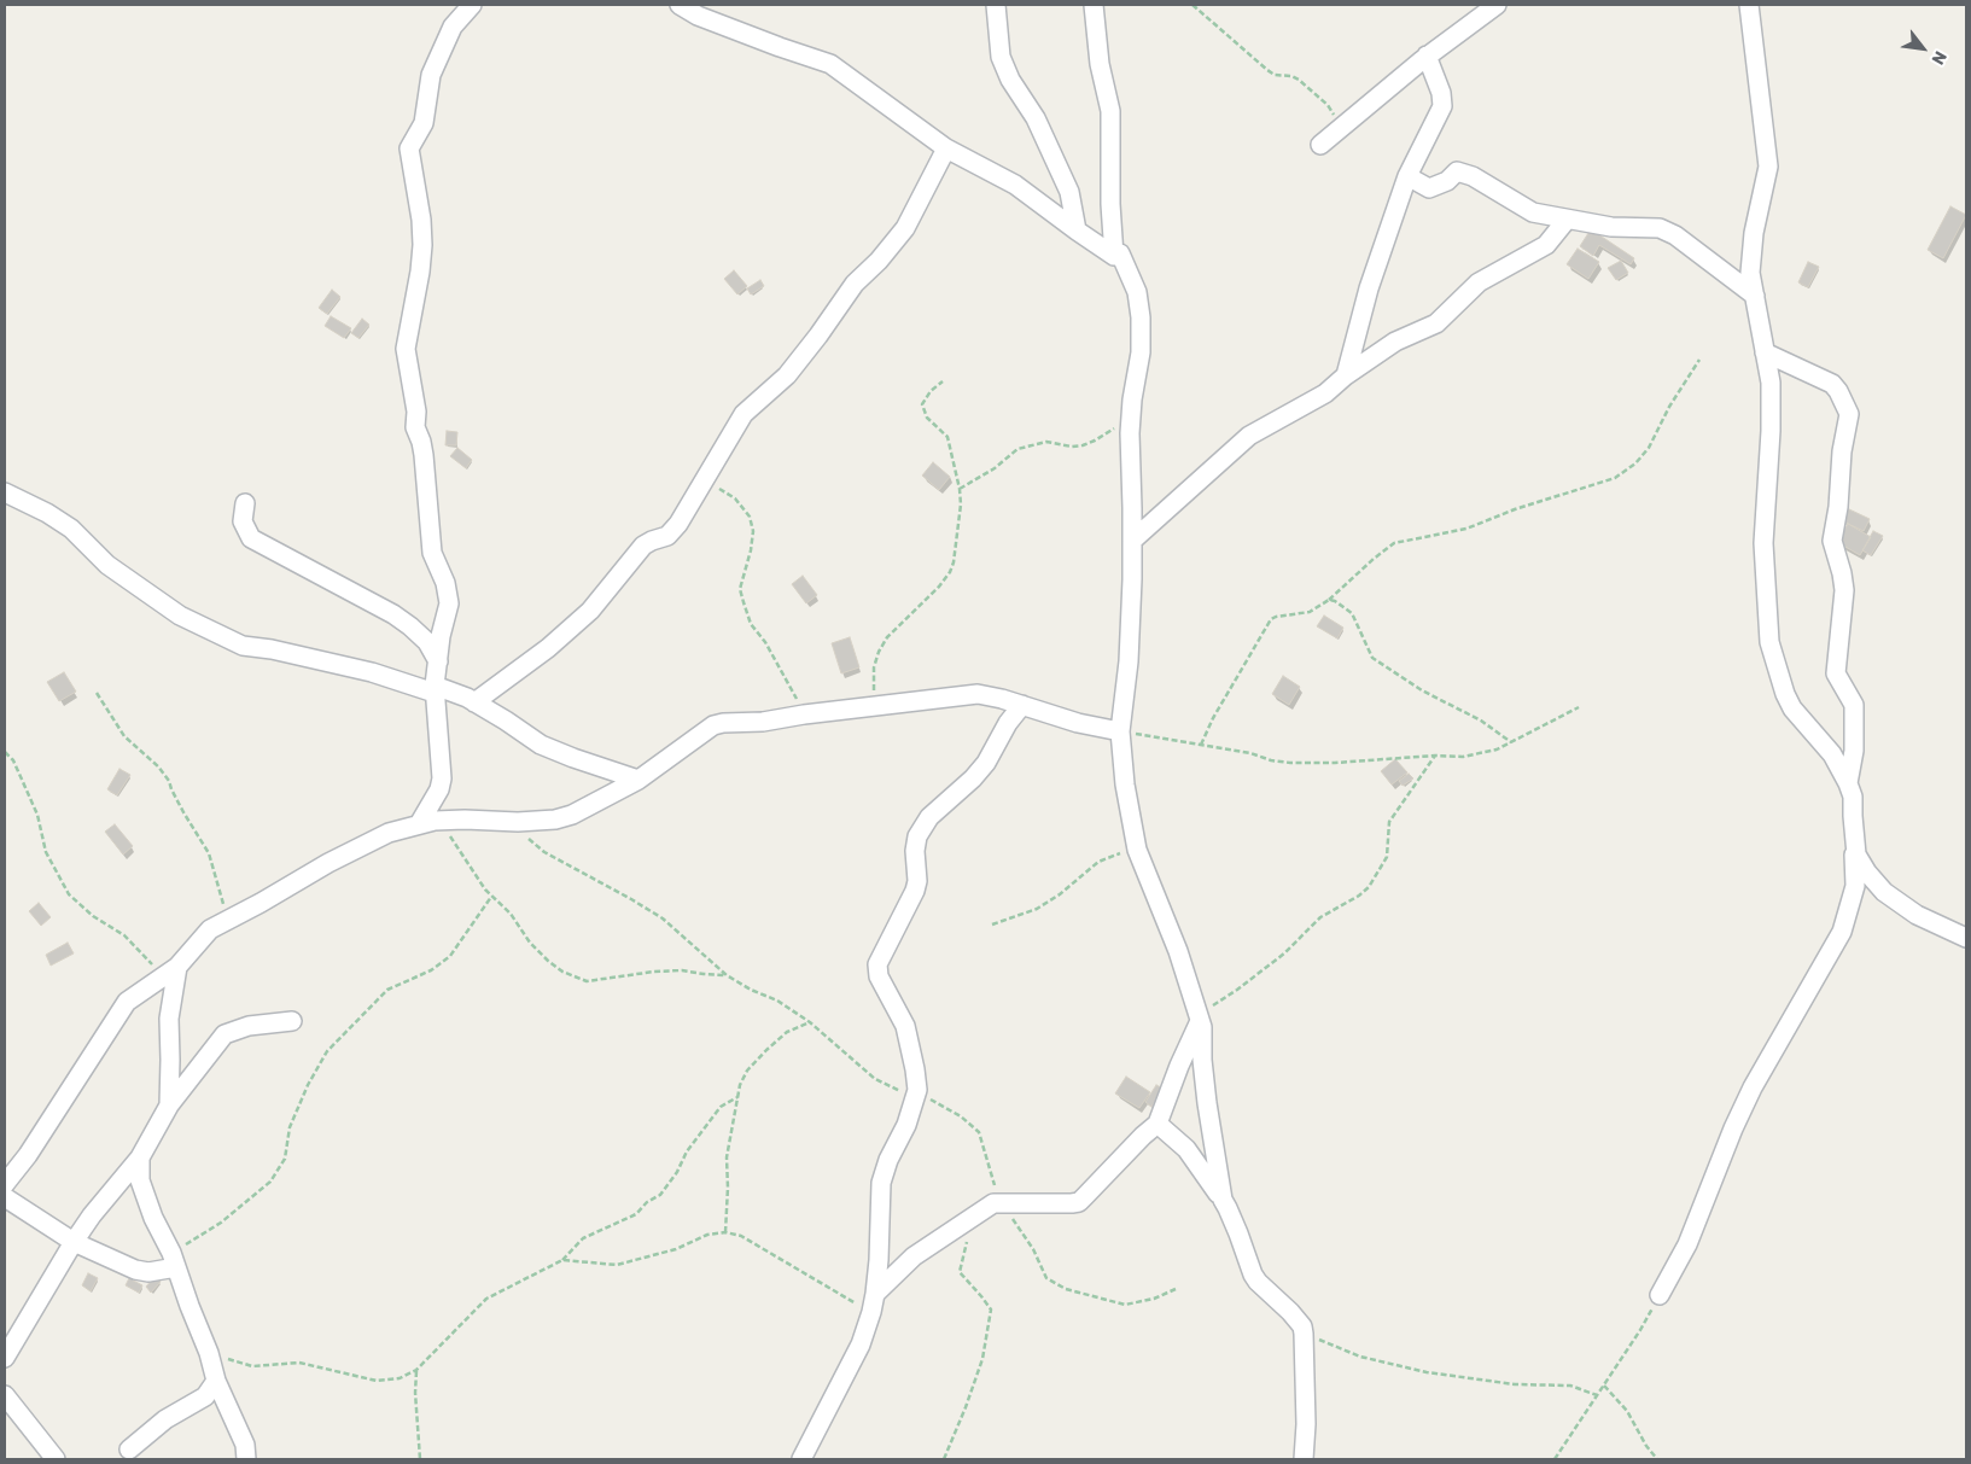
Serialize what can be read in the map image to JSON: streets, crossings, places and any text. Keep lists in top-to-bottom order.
{
  "north": "bottom right"
}
